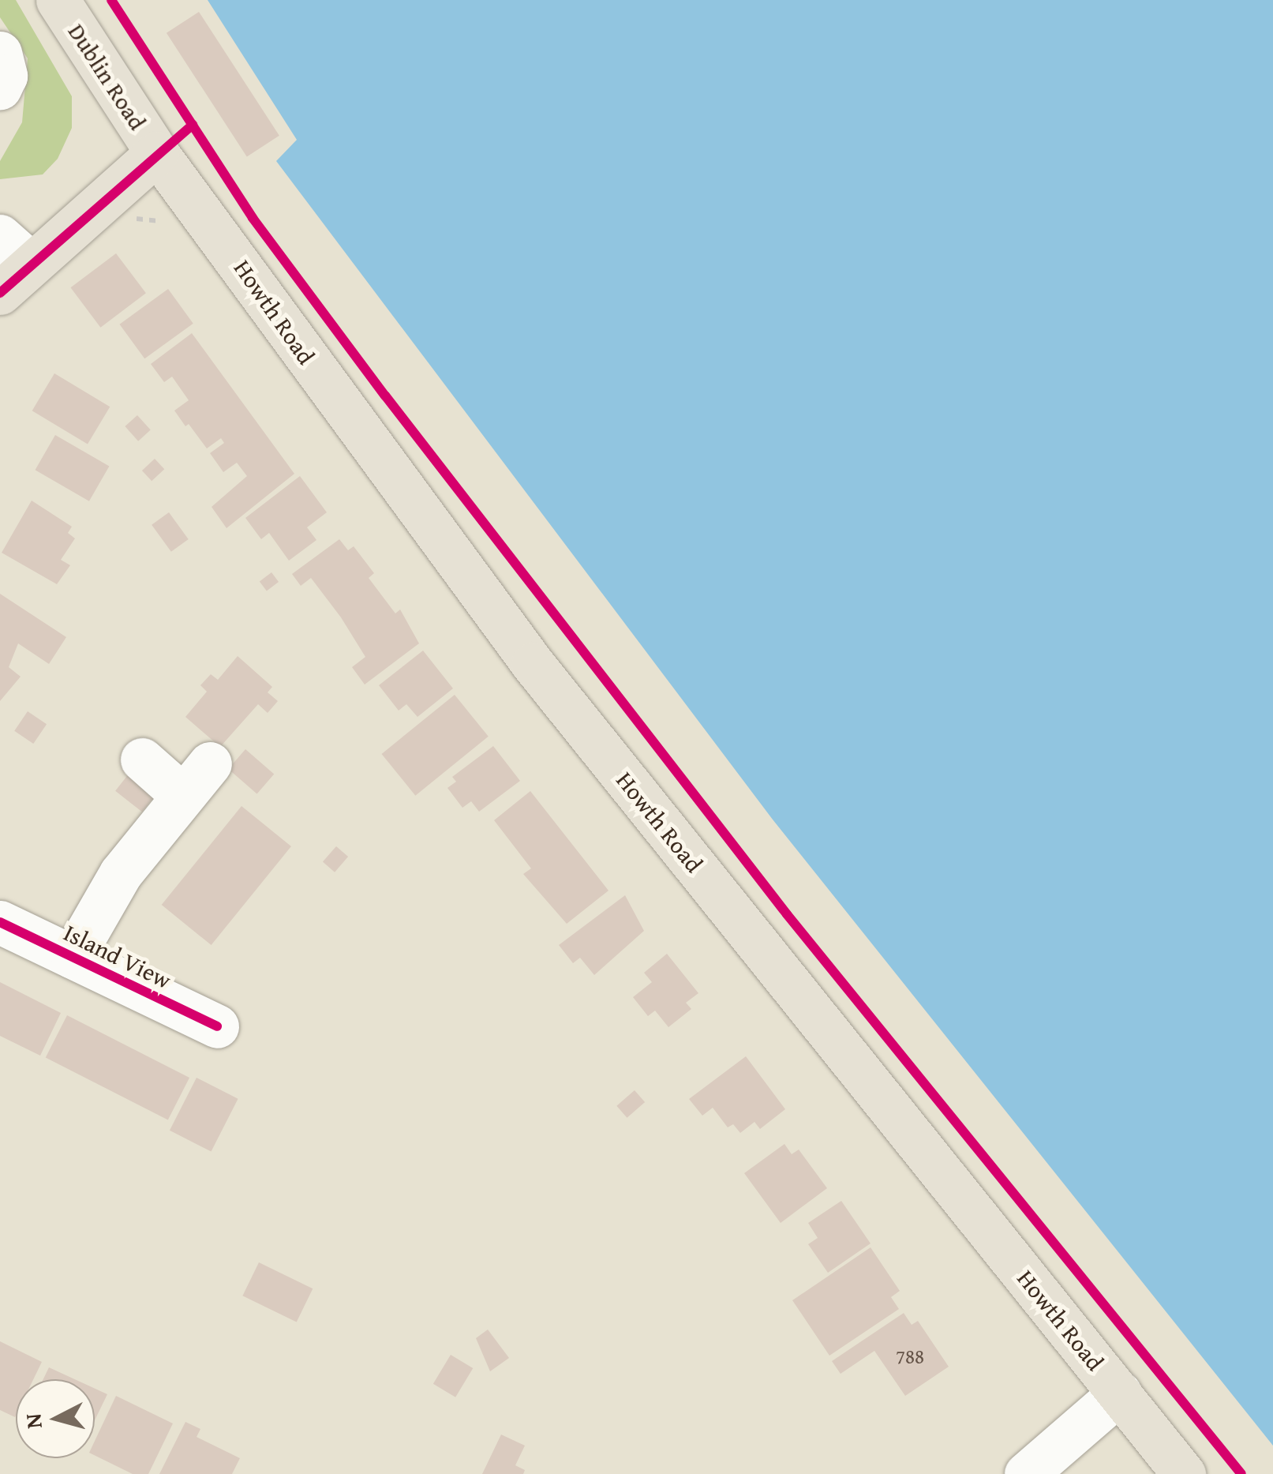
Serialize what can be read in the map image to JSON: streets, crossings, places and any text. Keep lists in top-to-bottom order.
{
  "streets": {
    "main road": ["Dublin Road", "Howth Road"],
    "street": ["Island View"]
  },
  "crossings": [
    ["Dublin Road", "Howth Road"]
  ],
  "house_numbers": ["788"],
  "north": "left"
}
